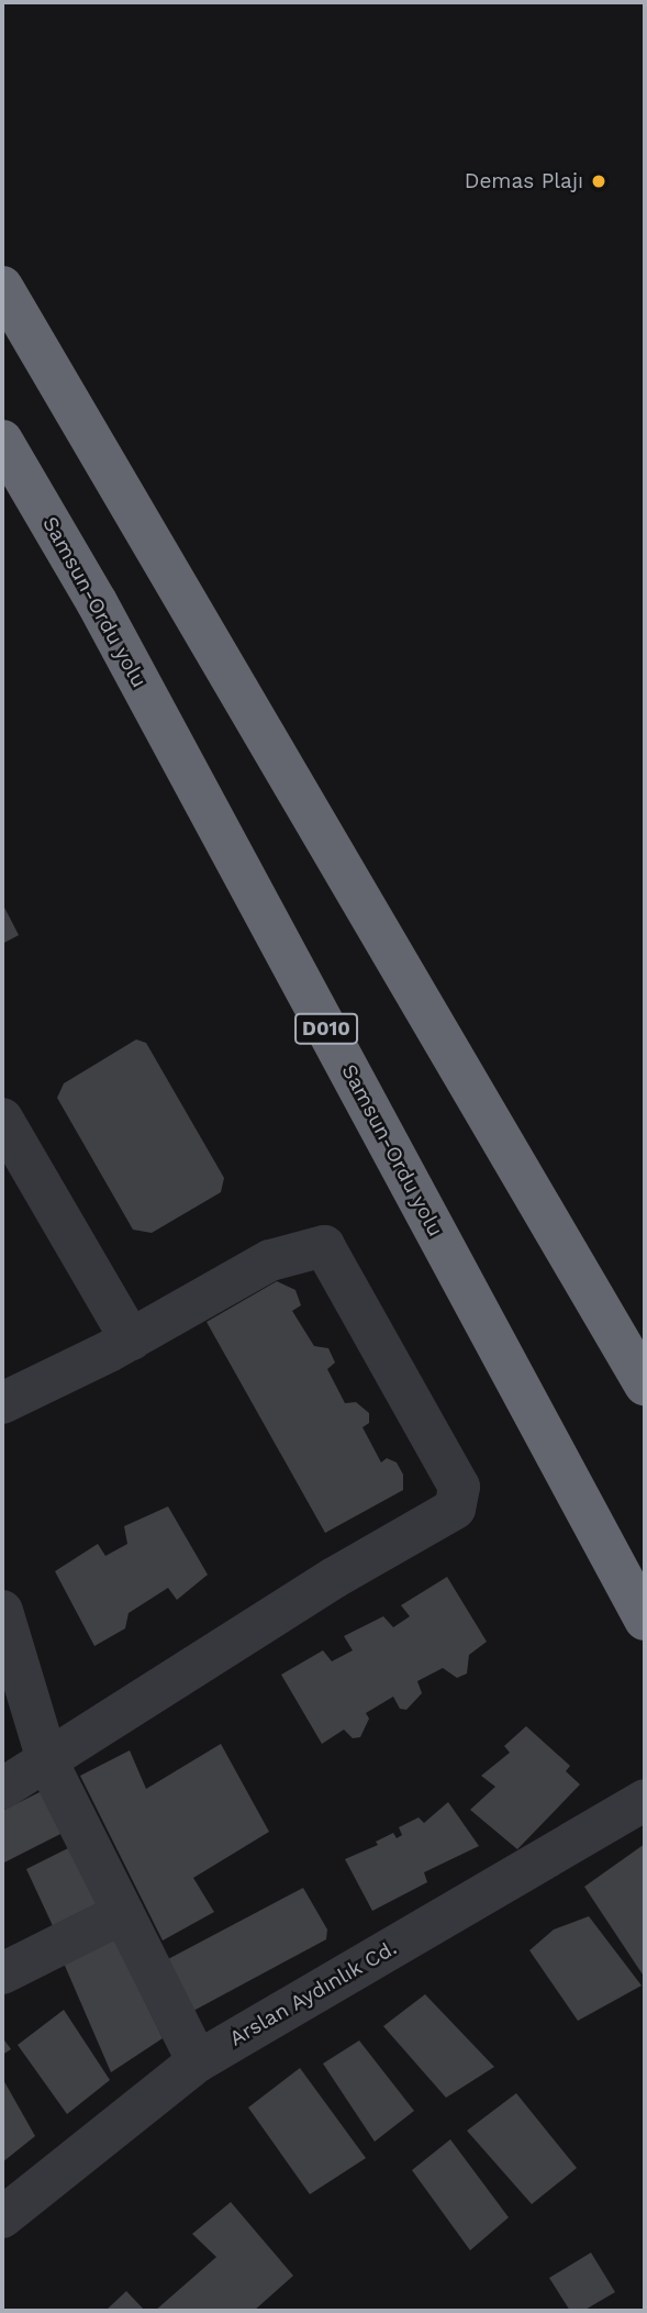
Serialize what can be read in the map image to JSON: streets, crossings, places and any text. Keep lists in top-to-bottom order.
{
  "streets": {
    "highway": ["Samsun-Ordu yolu", "D010"],
    "street": ["Arslan Aydınlık Cd."]
  },
  "places": ["Demas Plajı"]
}
